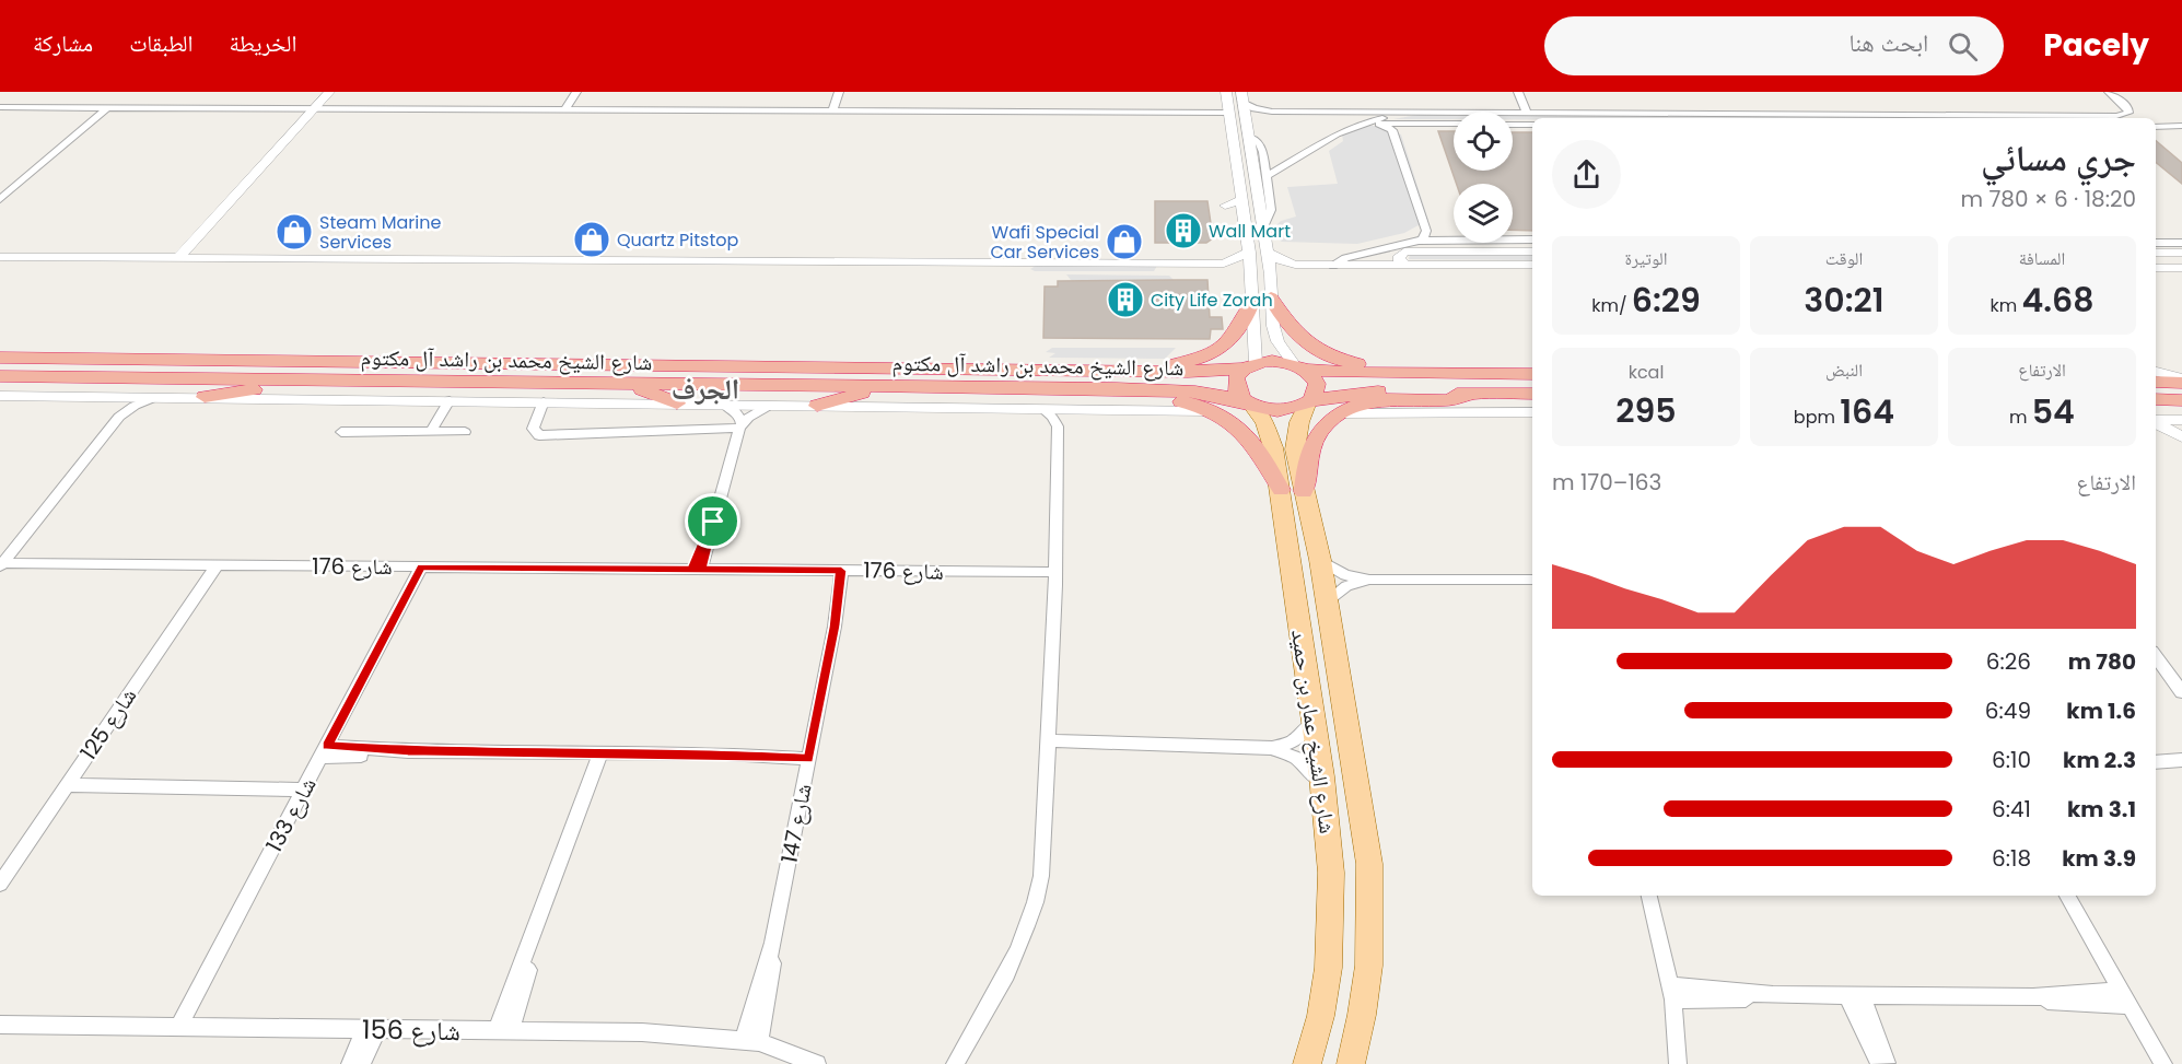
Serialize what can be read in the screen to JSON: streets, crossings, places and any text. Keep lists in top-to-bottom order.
{
  "streets": {
    "highway": ["شارع الشيخ محمد بن راشد آل مكتوم"],
    "main road": ["شارع الشيخ عمار بن حميد"],
    "street": [
      "شارع 176",
      "شارع 125",
      "شارع 133",
      "شارع 147",
      "شارع 156"
    ]
  },
  "crossings": [
    ["شارع الشيخ محمد بن راشد آل مكتوم", "شارع الشيخ عمار بن حميد"],
    ["شارع 176", "شارع 125"],
    ["شارع 176", "شارع 133"],
    ["شارع 176", "شارع 147"],
    ["شارع 133", "شارع 156"],
    ["شارع 147", "شارع 156"]
  ],
  "districts": ["الجرف"],
  "places": {
    "building": ["Wall Mart", "City Life Zorah"],
    "shop": ["Steam Marine Services", "Quartz Pitstop", "Wafi Special Car Services"]
  },
  "page": {
    "header": "Pacely",
    "search": "ابحث هنا",
    "nav": ["الخريطة", "الطبقات", "مشاركة"],
    "heading": ["جري مسائي", "18:20 · 6 × 780 m"],
    "stats": [
      ["المسافة", "4.68 km"],
      ["الوقت", "30:21"],
      ["الوتيرة", "6:29 /km"],
      ["الارتفاع", "54 m"],
      ["النبض", "164 bpm"],
      ["kcal", "295"]
    ],
    "chart": ["الارتفاع", "163–170 m"],
    "list": [
      {
        "name": "780 m",
        "note": "6:26"
      },
      {
        "name": "1.6 km",
        "note": "6:49"
      },
      {
        "name": "2.3 km",
        "note": "6:10"
      },
      {
        "name": "3.1 km",
        "note": "6:41"
      },
      {
        "name": "3.9 km",
        "note": "6:18"
      }
    ]
  }
}
